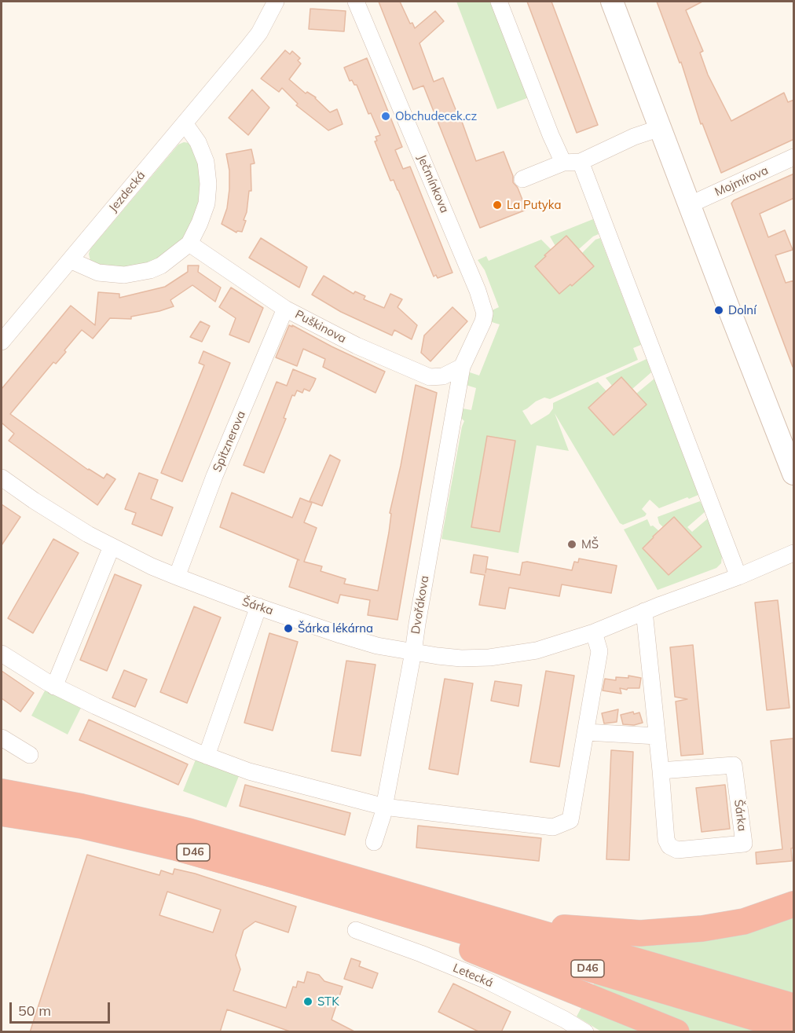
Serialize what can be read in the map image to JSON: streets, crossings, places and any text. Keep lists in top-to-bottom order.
{
  "streets": {
    "highway": ["D46"],
    "street": [
      "Mojmírova",
      "Ječmínkova",
      "Jezdecká",
      "Puškinova",
      "Spitznerova",
      "Dvořákova",
      "Šárka",
      "Letecká"
    ]
  },
  "crossings": [
    ["Ječmínkova", "Puškinova"],
    ["Ječmínkova", "Dvořákova"],
    ["Puškinova", "Spitznerova"],
    ["Puškinova", "Dvořákova"],
    ["Spitznerova", "Šárka"],
    ["Dvořákova", "Šárka"]
  ],
  "places": [
    "Obchudecek.cz",
    "La Putyka",
    "Dolní",
    "MŠ",
    "Šárka lékárna",
    "STK"
  ],
  "scale_bar": "50 m"
}
